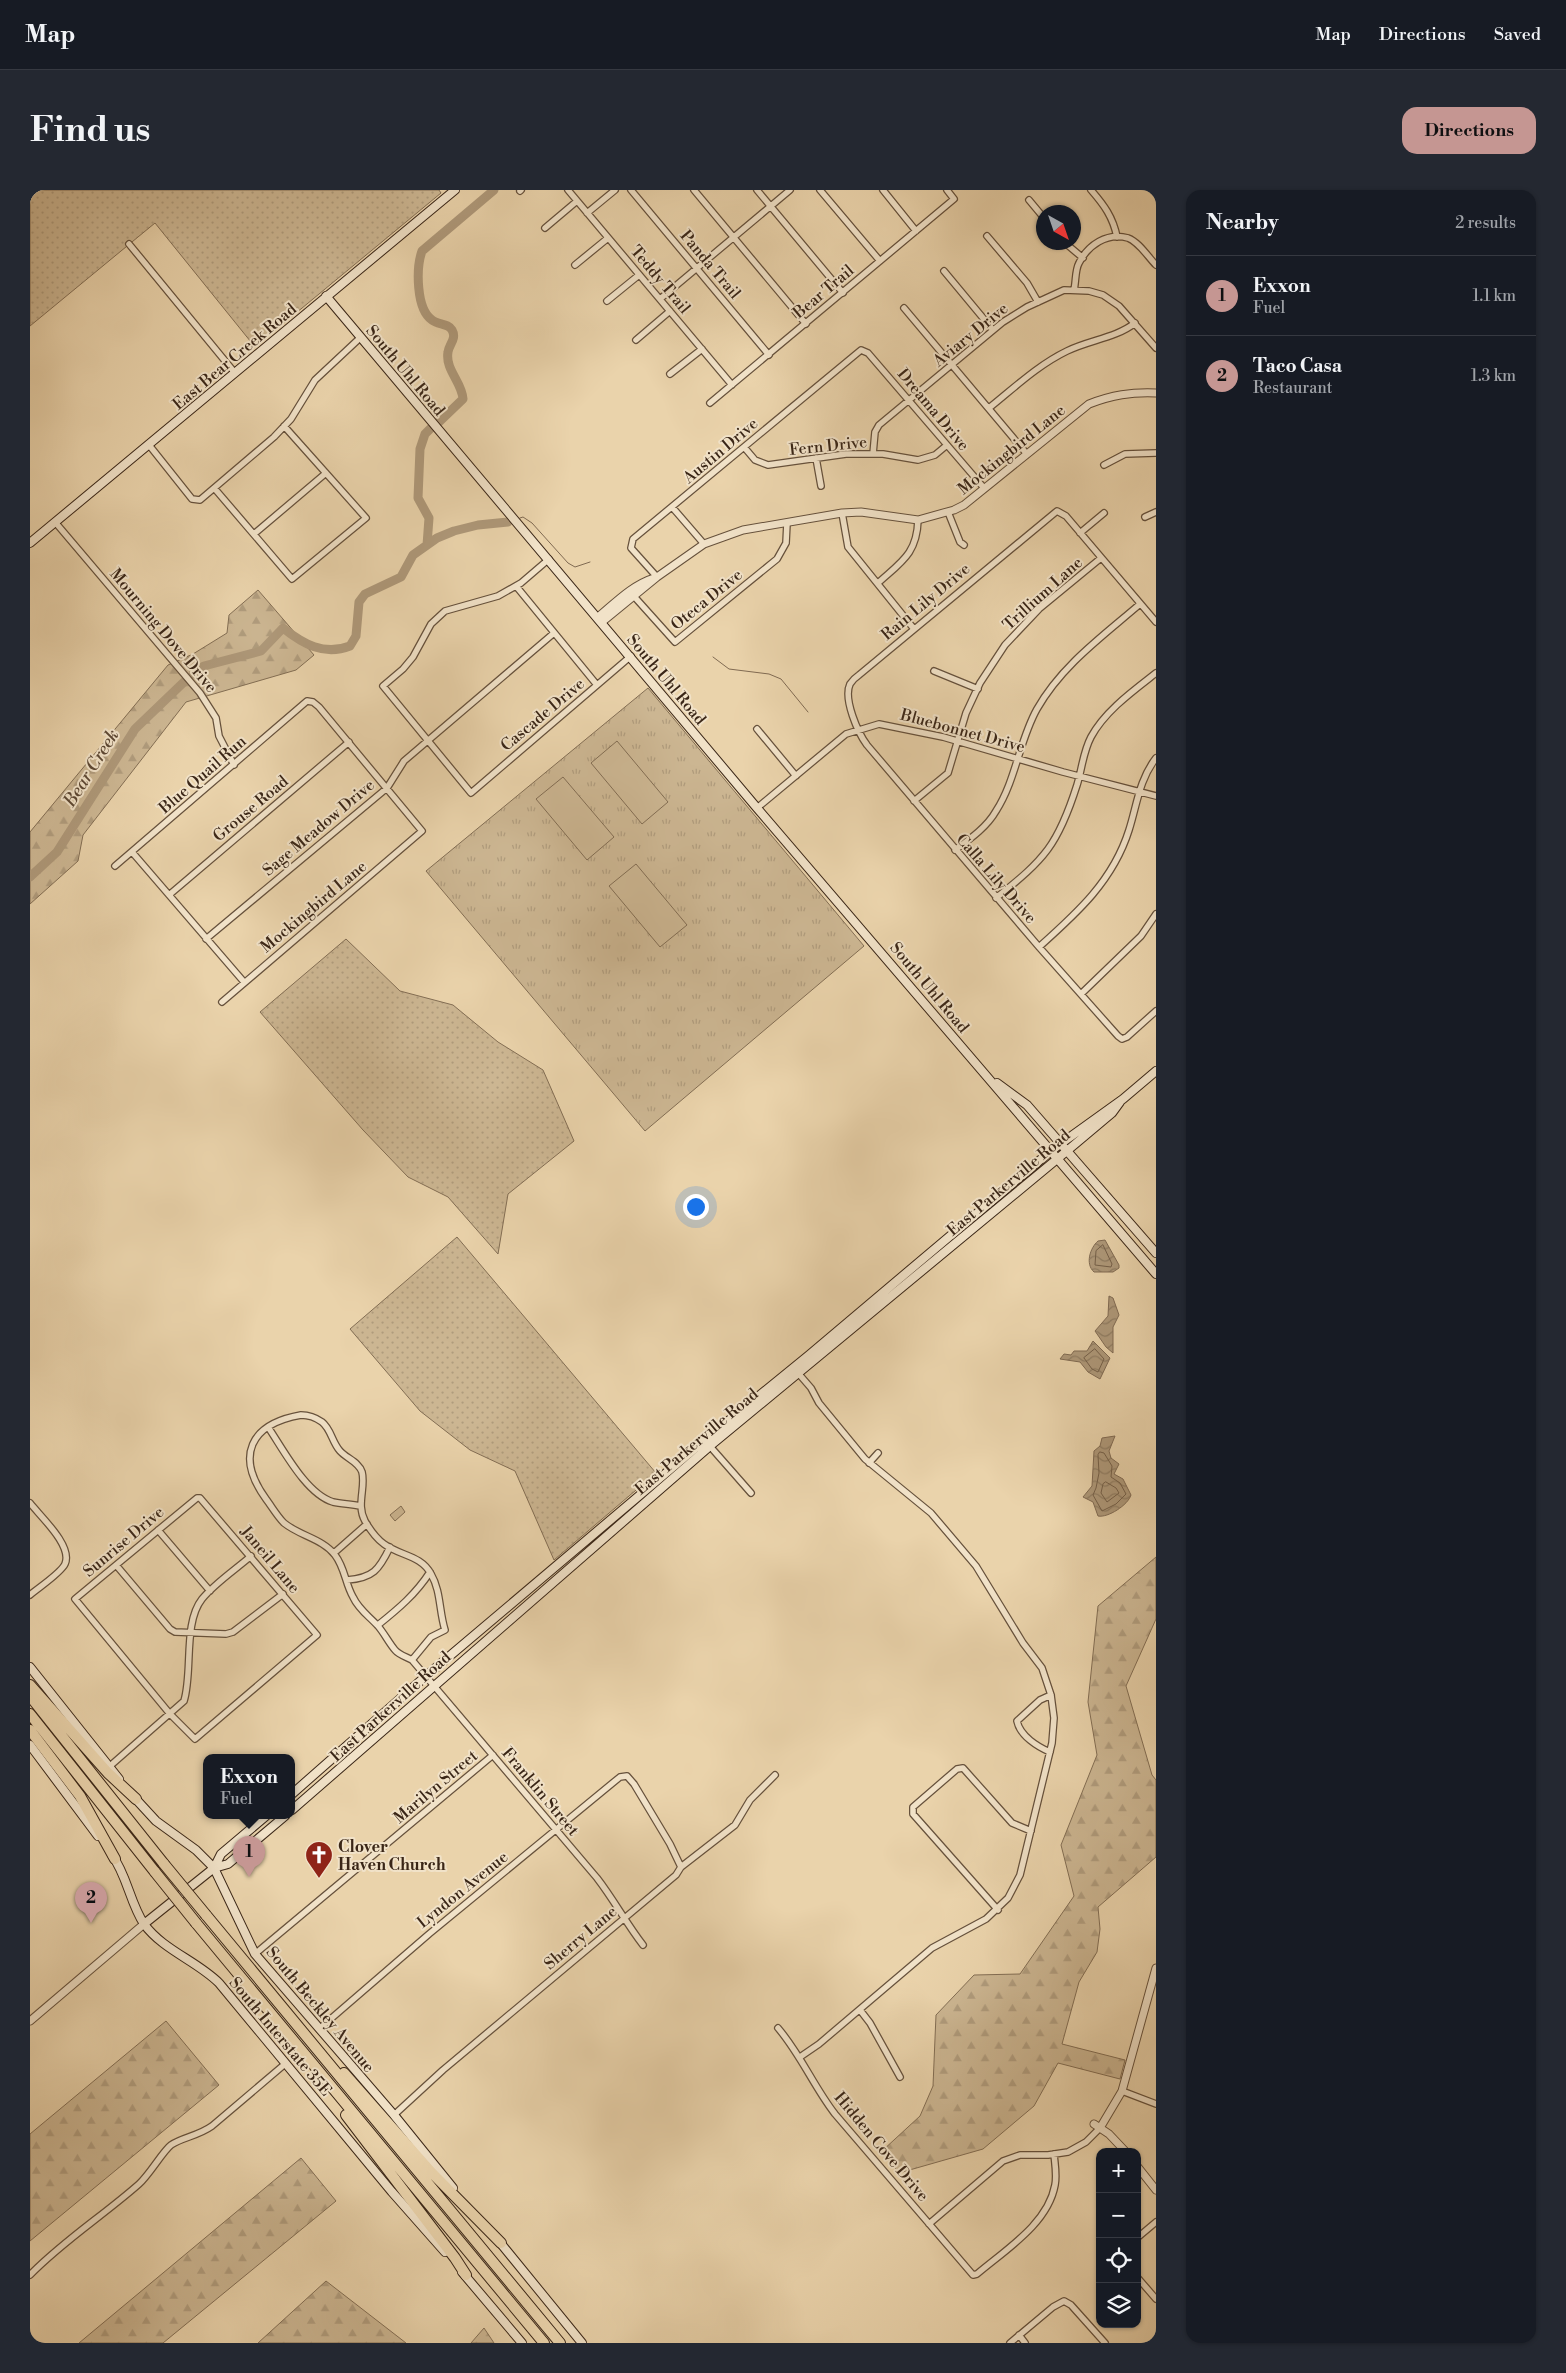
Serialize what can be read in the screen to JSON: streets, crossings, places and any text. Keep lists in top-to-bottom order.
{
  "streets": {
    "main road": [
      "East Bear Creek Road",
      "South Uhl Road",
      "East Parkerville Road",
      "South Beckley Avenue",
      "South Interstate 35E"
    ],
    "street": [
      "Panda Trail",
      "Teddy Trail",
      "Bear Trail",
      "Aviary Drive",
      "Dreama Drive",
      "Fern Drive",
      "Mockingbird Lane",
      "Austin Drive",
      "Trillium Lane",
      "Oteca Drive",
      "Rain Lily Drive",
      "Mourning Dove Drive",
      "Cascade Drive",
      "Bluebonnet Drive",
      "Blue Quail Run",
      "Grouse Road",
      "Sage Meadow Drive",
      "Calla Lily Drive",
      "Sunrise Drive",
      "Janeil Lane",
      "Marilyn Street",
      "Franklin Street",
      "Lyndon Avenue",
      "Sherry Lane",
      "Hidden Cove Drive"
    ]
  },
  "crossings": [
    ["Panda Trail", "Bear Trail"],
    ["Teddy Trail", "Bear Trail"],
    ["Aviary Drive", "Dreama Drive"],
    ["Aviary Drive", "Fern Drive"],
    ["East Bear Creek Road", "South Uhl Road"],
    ["East Bear Creek Road", "Mourning Dove Drive"],
    ["South Uhl Road", "Mockingbird Lane"],
    ["South Uhl Road", "Cascade Drive"],
    ["South Uhl Road", "Bluebonnet Drive"],
    ["South Uhl Road", "East Parkerville Road"],
    ["Dreama Drive", "Fern Drive"],
    ["Dreama Drive", "Mockingbird Lane"],
    ["Dreama Drive", "Austin Drive"],
    ["Fern Drive", "Austin Drive"],
    ["Mockingbird Lane", "Austin Drive"],
    ["Mockingbird Lane", "Oteca Drive"],
    ["Mockingbird Lane", "Sage Meadow Drive"],
    ["Trillium Lane", "Bluebonnet Drive"],
    ["Trillium Lane", "Calla Lily Drive"],
    ["Rain Lily Drive", "Bluebonnet Drive"],
    ["Rain Lily Drive", "Calla Lily Drive"],
    ["Mourning Dove Drive", "Blue Quail Run"],
    ["Cascade Drive", "Sage Meadow Drive"],
    ["Bluebonnet Drive", "Calla Lily Drive"],
    ["Blue Quail Run", "Grouse Road"],
    ["East Parkerville Road", "Franklin Street"],
    ["Sunrise Drive", "Janeil Lane"],
    ["Marilyn Street", "Franklin Street"],
    ["Marilyn Street", "South Beckley Avenue"],
    ["Franklin Street", "Lyndon Avenue"],
    ["Franklin Street", "Sherry Lane"],
    ["Lyndon Avenue", "Sherry Lane"],
    ["Lyndon Avenue", "South Beckley Avenue"],
    ["Sherry Lane", "South Beckley Avenue"]
  ],
  "water": ["Bear Creek"],
  "places": {
    "church": ["Clover Haven Church"]
  },
  "north": "bottom right",
  "page": {
    "header": "Map",
    "nav": ["Map", "Directions", "Saved"],
    "buttons": "Directions",
    "title": "Find us",
    "heading": ["Nearby", "2 results"],
    "list": [
      {
        "mark": "1",
        "name": "Exxon",
        "note": "Fuel",
        "value": "1.1 km"
      },
      {
        "mark": "2",
        "name": "Taco Casa",
        "note": "Restaurant",
        "value": "1.3 km"
      }
    ],
    "popup": ["Exxon", "Fuel"],
    "pins": ["1", "2"],
    "map_buttons": ["+", "−"]
  }
}
